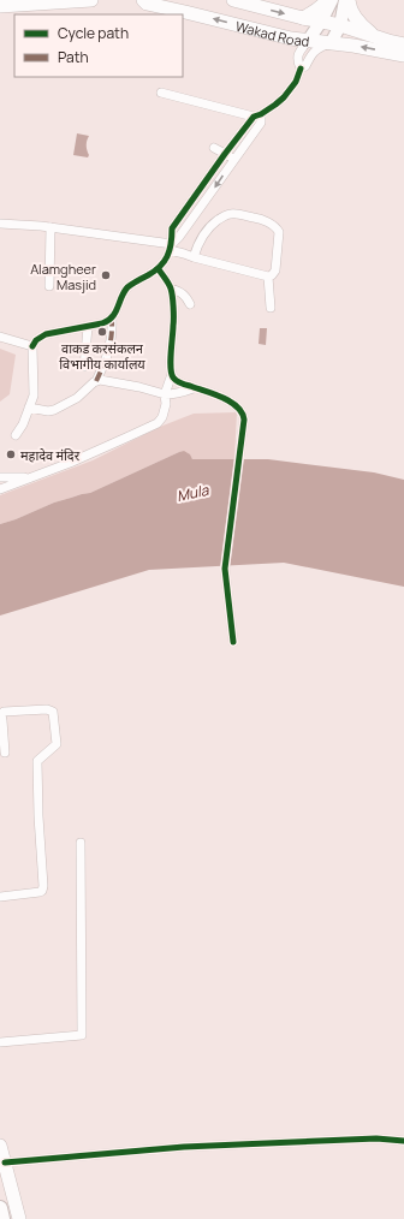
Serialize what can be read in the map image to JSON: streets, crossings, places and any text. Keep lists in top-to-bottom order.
{
  "streets": {
    "main road": ["Wakad Road"]
  },
  "water": ["Mula"],
  "places": ["Alamgheer Masjid", "वाकड करसंकलन विभागीय कार्यालय", "महादेव मंदिर"],
  "legend": ["Cycle path", "Path"]
}
